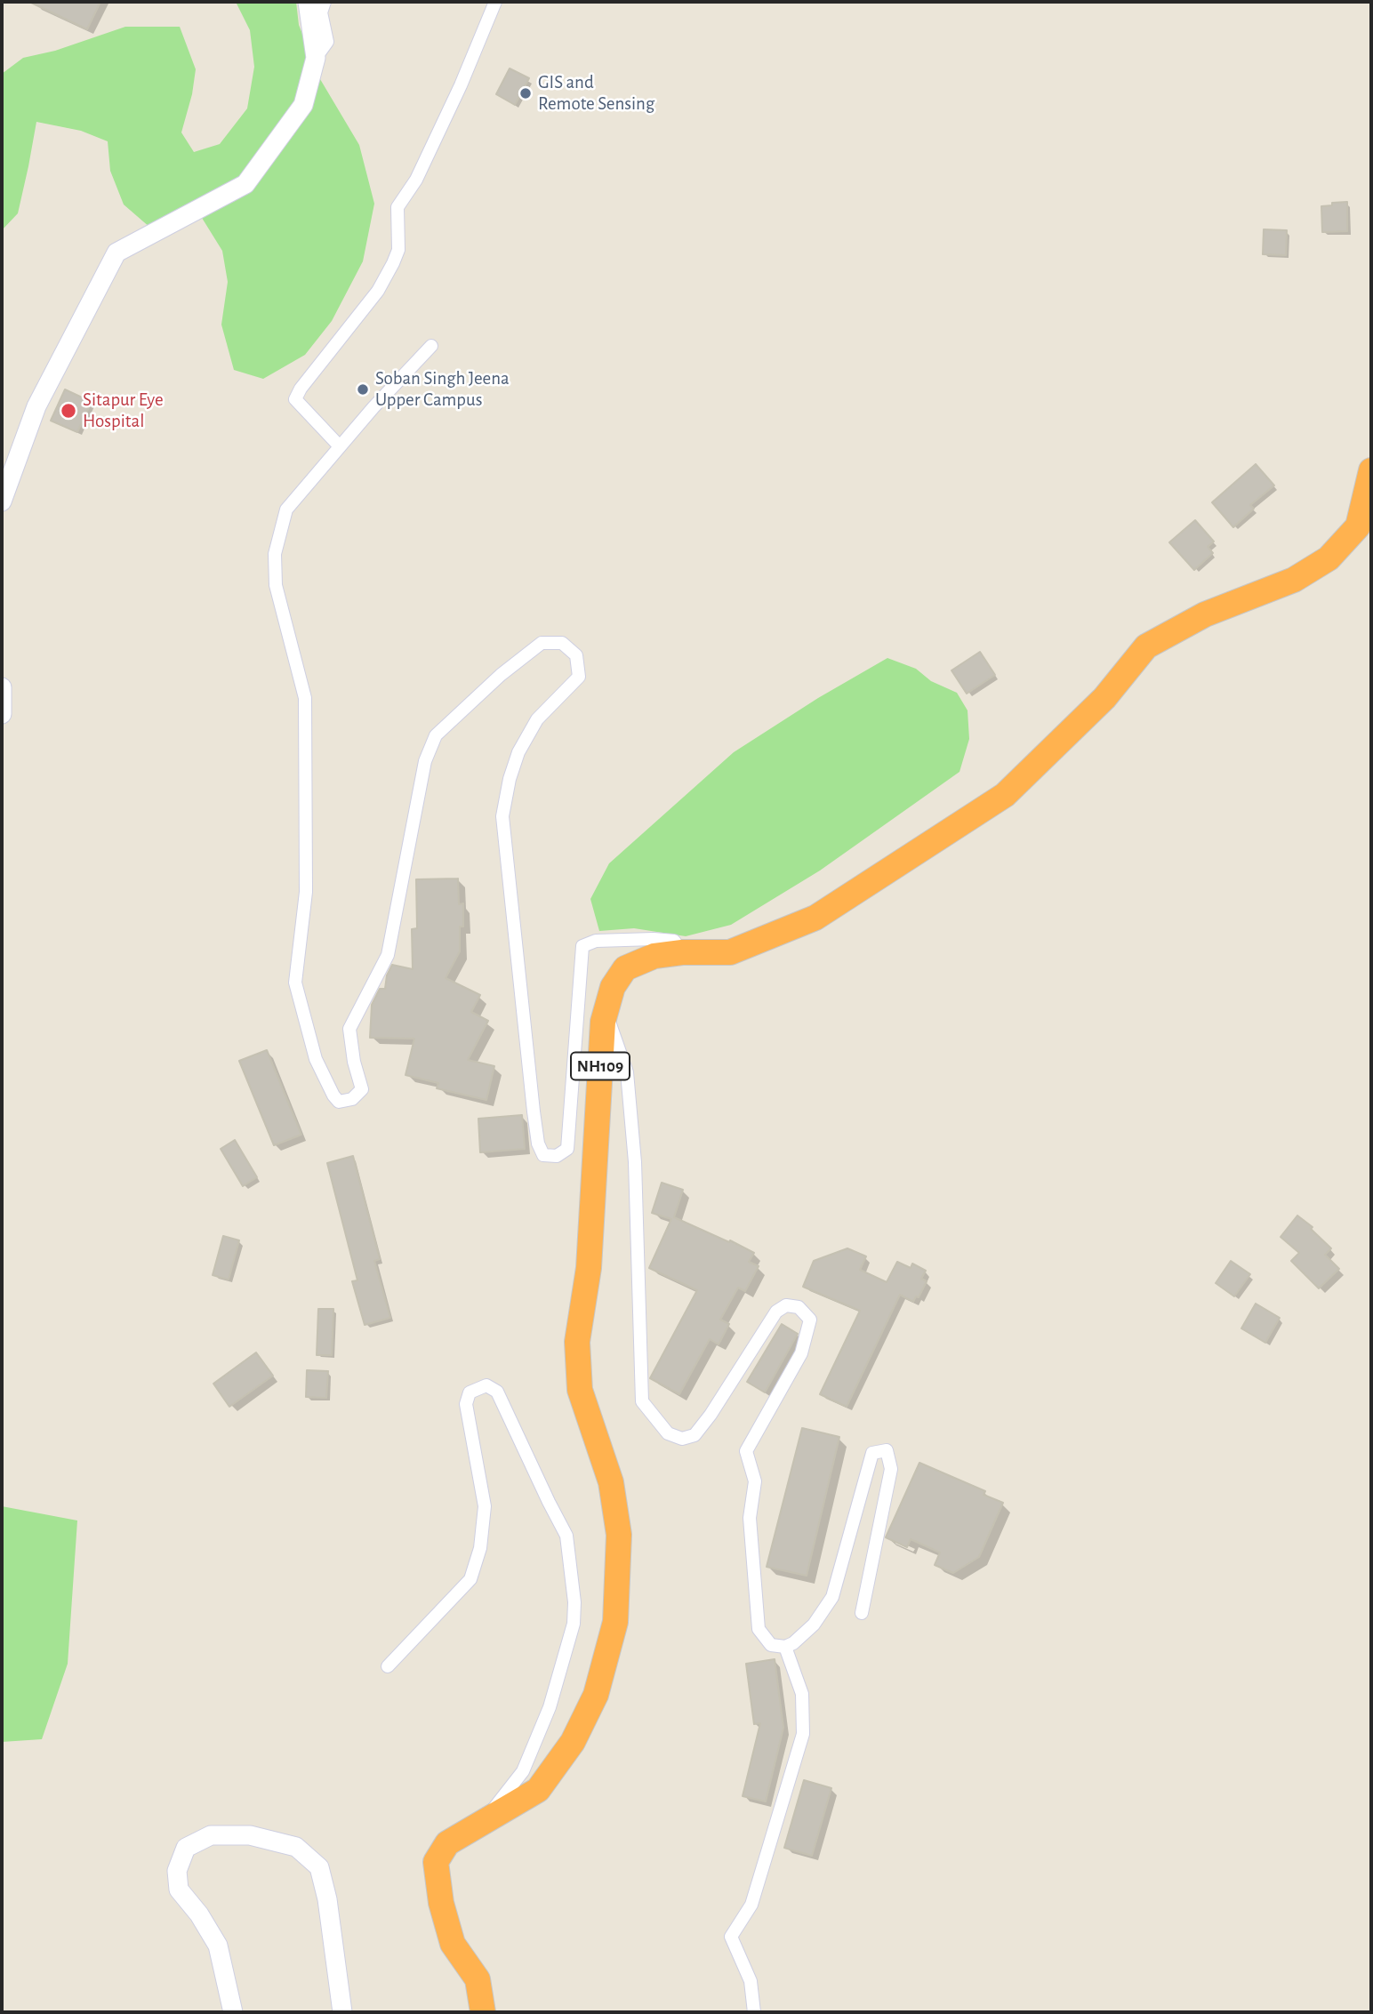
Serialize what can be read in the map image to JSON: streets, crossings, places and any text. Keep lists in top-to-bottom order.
{
  "streets": {
    "highway": ["NH109"]
  },
  "places": ["GIS and Remote Sensing", "Soban Singh Jeena Upper Campus", "Sitapur Eye Hospital"]
}
